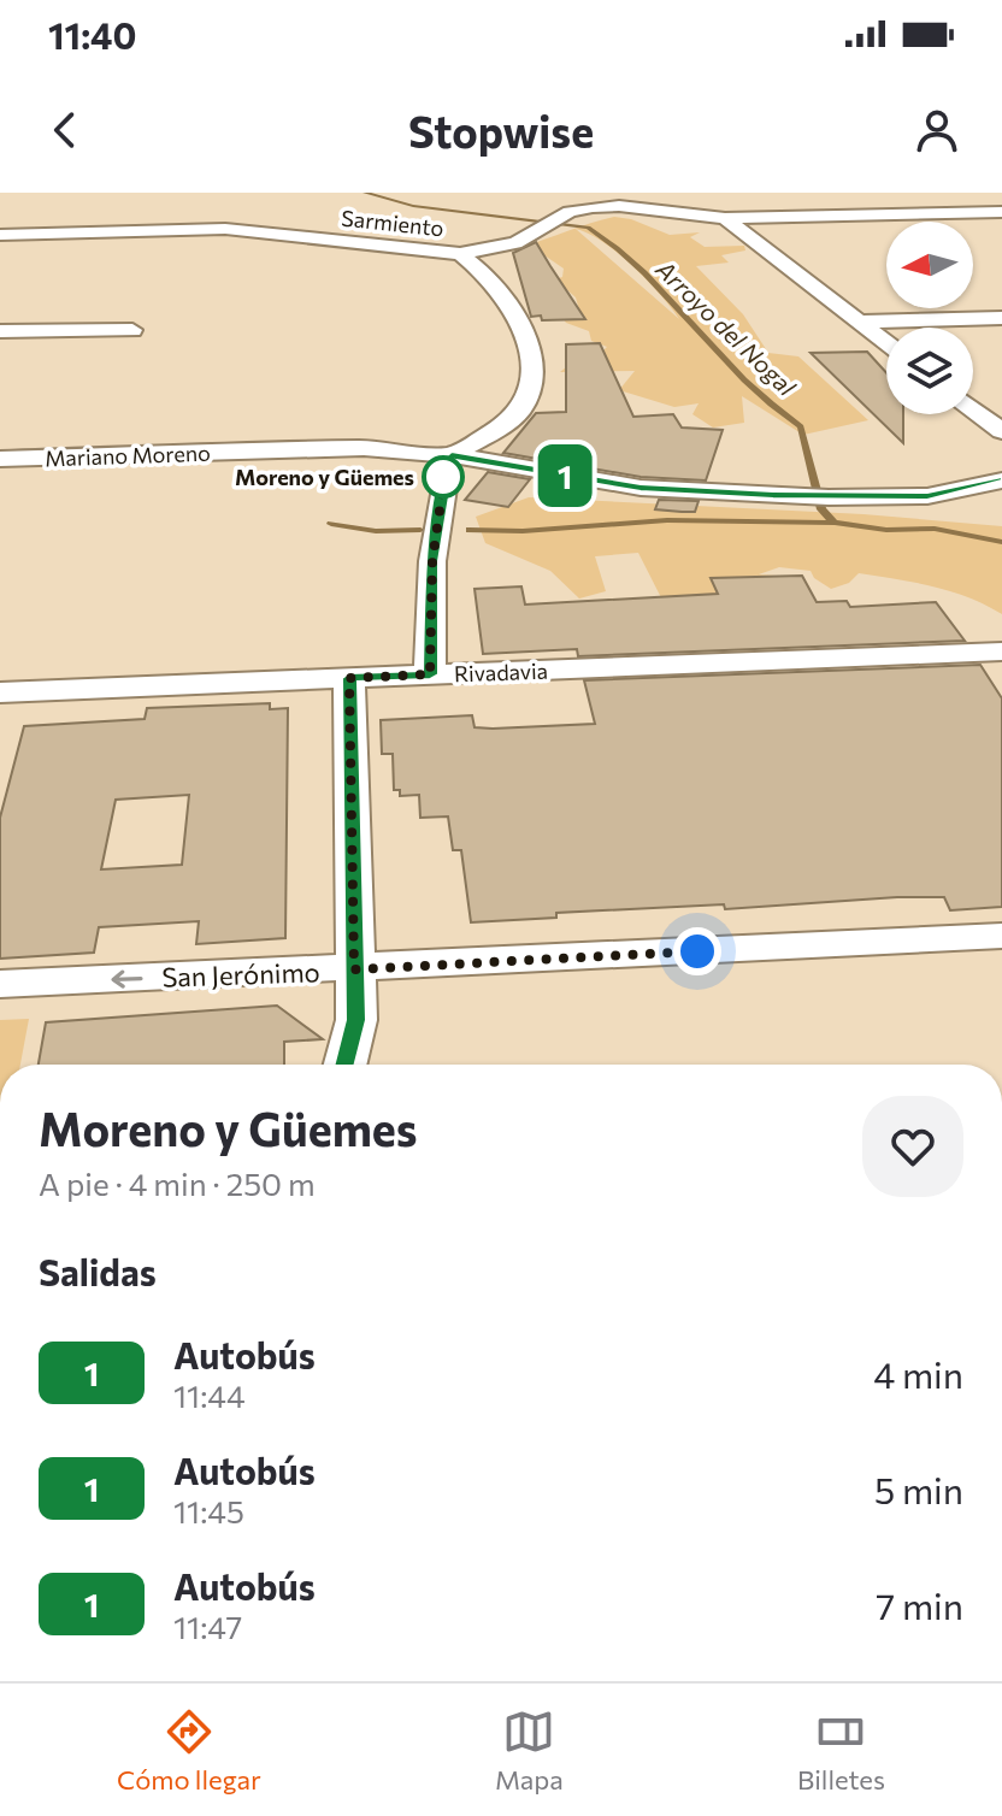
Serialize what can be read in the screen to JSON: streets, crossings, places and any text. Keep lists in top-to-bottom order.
{
  "streets": {
    "street": [
      "Sarmiento",
      "Mariano Moreno",
      "Rivadavia",
      "San Jerónimo"
    ]
  },
  "one_way": ["San Jerónimo"],
  "water": ["Arroyo del Nogal"],
  "places": ["Moreno y Güemes"],
  "lines": ["bus line 1"],
  "north": "left",
  "page": {
    "status": "11:40",
    "header": "Stopwise",
    "on_map": "1",
    "heading": [
      ["Moreno y Güemes", "A pie · 4 min · 250 m"],
      "Salidas"
    ],
    "list": [
      {
        "mark": "1",
        "name": "Autobús",
        "note": "11:44",
        "value": "4 min"
      },
      {
        "mark": "1",
        "name": "Autobús",
        "note": "11:45",
        "value": "5 min"
      },
      {
        "mark": "1",
        "name": "Autobús",
        "note": "11:47",
        "value": "7 min"
      }
    ],
    "tabs": ["Cómo llegar", "Mapa", "Billetes"]
  }
}
